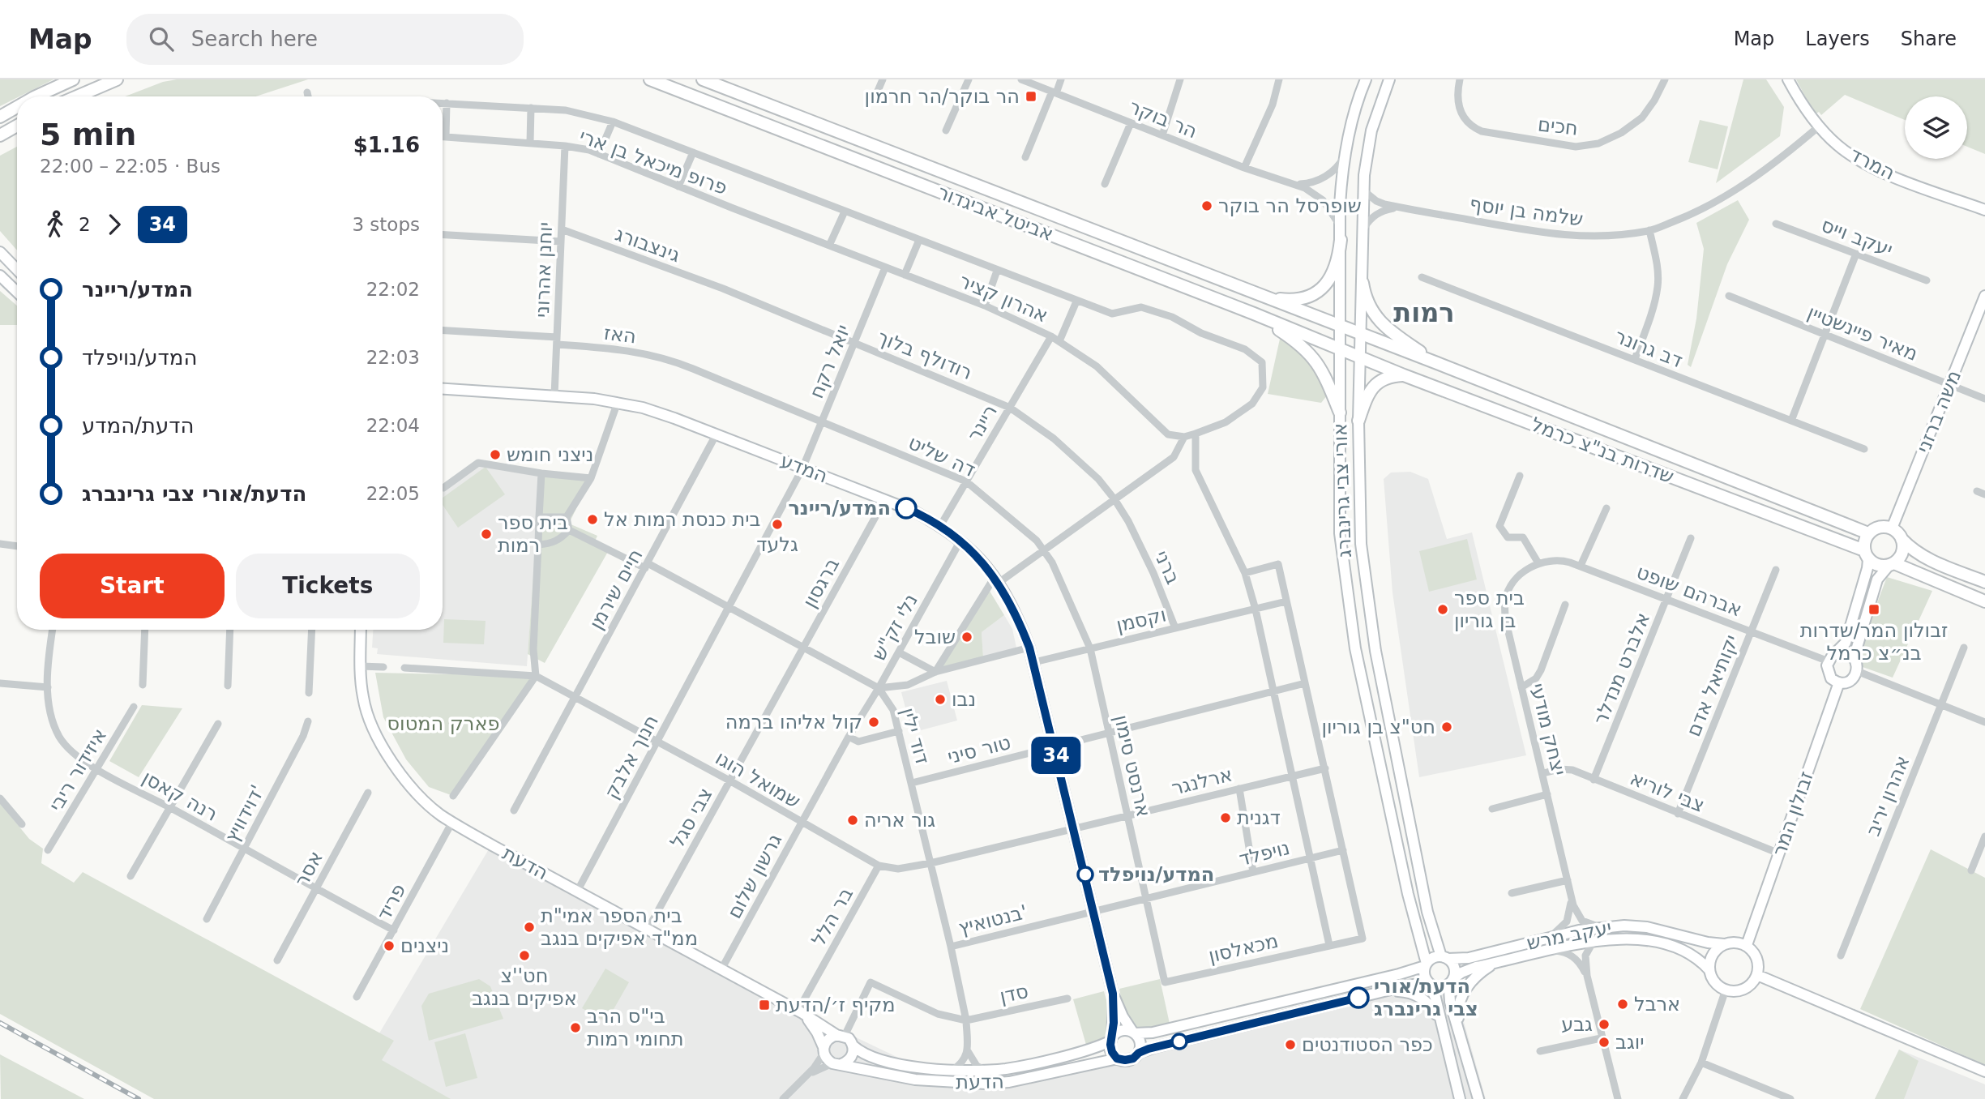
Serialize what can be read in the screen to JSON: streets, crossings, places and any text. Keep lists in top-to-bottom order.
{
  "streets": {
    "main road": ["אביטל אביגדור", "שדרות בנ\"צ כרמל"],
    "street": [
      "הר בוקר",
      "חכים",
      "פרופ מיכאל בן ארי",
      "המרד",
      "שלמה בן יוסף",
      "יעקב וייס",
      "גינצבורג",
      "יוחנן אהרוני",
      "אהרון קציר",
      "מאיר פיינשטיין",
      "האז",
      "דב גרונר",
      "רודולף בלוך",
      "יואל רקח",
      "משה ברזני",
      "ריינר",
      "דה שליט",
      "המדע",
      "אורי צבי גרינברג",
      "ברני",
      "ברגסון",
      "חיים שירמן",
      "אברהם שופט",
      "וקסמן",
      "נלי זק\"ש",
      "אלברט מנדלר",
      "יקותיאל אדם",
      "יצחק מודעי",
      "דוד ילין",
      "טור סיני",
      "חנוך אלבק",
      "ארנסט סימון",
      "איזידור ריבי",
      "שמואל הוגו",
      "ארלנגר",
      "צבי לוריא",
      "רנה קאסן",
      "אהרון יריב",
      "דוידוויץ'",
      "זבולון המר",
      "צבי סגל",
      "נויפלד",
      "הדעת",
      "אסר",
      "גרשון שלום",
      "פריד",
      "בר הלל",
      "בנטואיץ'",
      "יעקב מרש",
      "מכאלסון",
      "סדן"
    ]
  },
  "crossings": [
    ["הר בוקר", "אורי צבי גרינברג"],
    ["פרופ מיכאל בן ארי", "יוחנן אהרוני"],
    ["פרופ מיכאל בן ארי", "אהרון קציר"],
    ["המרד", "שלמה בן יוסף"],
    ["שלמה בן יוסף", "אורי צבי גרינברג"],
    ["אביטל אביגדור", "שדרות בנ\"צ כרמל"],
    ["אביטל אביגדור", "אורי צבי גרינברג"],
    ["גינצבורג", "יוחנן אהרוני"],
    ["גינצבורג", "רודולף בלוך"],
    ["יוחנן אהרוני", "האז"],
    ["יוחנן אהרוני", "המדע"],
    ["אהרון קציר", "יואל רקח"],
    ["אהרון קציר", "ריינר"],
    ["מאיר פיינשטיין", "משה ברזני"],
    ["האז", "דה שליט"],
    ["רודולף בלוך", "יואל רקח"],
    ["רודולף בלוך", "ריינר"],
    ["רודולף בלוך", "ברני"],
    ["יואל רקח", "דה שליט"],
    ["יואל רקח", "המדע"],
    ["יואל רקח", "דוד ילין"],
    ["יואל רקח", "חנוך אלבק"],
    ["משה ברזני", "שדרות בנ\"צ כרמל"],
    ["ריינר", "דה שליט"],
    ["ריינר", "המדע"],
    ["שדרות בנ\"צ כרמל", "אורי צבי גרינברג"],
    ["דה שליט", "ארנסט סימון"],
    ["המדע", "ברגסון"],
    ["המדע", "חיים שירמן"],
    ["המדע", "וקסמן"],
    ["המדע", "נלי זק\"ש"],
    ["המדע", "טור סיני"],
    ["המדע", "ארלנגר"],
    ["המדע", "נויפלד"],
    ["המדע", "הדעת"],
    ["המדע", "בנטואיץ'"],
    ["אורי צבי גרינברג", "יעקב מרש"],
    ["ברני", "וקסמן"],
    ["ברגסון", "דוד ילין"],
    ["ברגסון", "צבי סגל"],
    ["חיים שירמן", "דוד ילין"],
    ["חיים שירמן", "שמואל הוגו"],
    ["אברהם שופט", "אלברט מנדלר"],
    ["אברהם שופט", "יקותיאל אדם"],
    ["אברהם שופט", "יצחק מודעי"],
    ["אברהם שופט", "זבולון המר"],
    ["וקסמן", "ארנסט סימון"],
    ["נלי זק\"ש", "דוד ילין"],
    ["נלי זק\"ש", "גרשון שלום"],
    ["אלברט מנדלר", "צבי לוריא"],
    ["יקותיאל אדם", "צבי לוריא"],
    ["יצחק מודעי", "צבי לוריא"],
    ["יצחק מודעי", "יעקב מרש"],
    ["דוד ילין", "טור סיני"],
    ["דוד ילין", "חנוך אלבק"],
    ["דוד ילין", "שמואל הוגו"],
    ["דוד ילין", "בנטואיץ'"],
    ["דוד ילין", "סדן"],
    ["טור סיני", "ארנסט סימון"],
    ["חנוך אלבק", "שמואל הוגו"],
    ["חנוך אלבק", "הדעת"],
    ["ארנסט סימון", "ארלנגר"],
    ["ארנסט סימון", "נויפלד"],
    ["ארנסט סימון", "מכאלסון"],
    ["איזידור ריבי", "רנה קאסן"],
    ["שמואל הוגו", "ארלנגר"],
    ["שמואל הוגו", "צבי סגל"],
    ["שמואל הוגו", "גרשון שלום"],
    ["שמואל הוגו", "בר הלל"],
    ["צבי לוריא", "זבולון המר"],
    ["רנה קאסן", "דוידוויץ'"],
    ["רנה קאסן", "אסר"],
    ["רנה קאסן", "פריד"],
    ["זבולון המר", "יעקב מרש"],
    ["צבי סגל", "הדעת"],
    ["נויפלד", "בנטואיץ'"],
    ["נויפלד", "מכאלסון"],
    ["הדעת", "גרשון שלום"],
    ["הדעת", "פריד"],
    ["הדעת", "בר הלל"]
  ],
  "districts": ["רמות"],
  "parks": ["פארק המטוס"],
  "places": {
    "transit": ["הר בוקר/הר חרמון", "זבולון המר/שדרות בנ״צ כרמל", "מקיף ז׳/הדעת"],
    "other": [
      "שופרסל הר בוקר",
      "ניצני חומש",
      "המדע/ריינר",
      "בית כנסת רמות אל",
      "גלעד",
      "בית ספר רמות",
      "בית ספר בן גוריון",
      "שובל",
      "נבו",
      "קול אליהו ברמה",
      "חט\"צ בן גוריון",
      "דגנית",
      "גור אריה",
      "המדע/נויפלד",
      "בית הספר אמי\"ת ממ\"ד אפיקים בנגב",
      "ניצנים",
      "חט''צ אפיקים בנגב",
      "הדעת/אורי צבי גרינברג",
      "ארבל",
      "גבע",
      "בי\"ס הרב תחומי רמות",
      "יוגב",
      "כפר הסטודנטים"
    ]
  },
  "lines": ["bus line 34"],
  "page": {
    "header": "Map",
    "search": "Search here",
    "nav": ["Map", "Layers", "Share"],
    "on_map": "34",
    "heading": ["5 min", "22:00 – 22:05 · Bus", "$1.16"],
    "legs": ["2", "34", "3 stops"],
    "list": [
      {
        "name": "המדע/ריינר",
        "value": "22:02"
      },
      {
        "name": "המדע/נויפלד",
        "value": "22:03"
      },
      {
        "name": "הדעת/המדע",
        "value": "22:04"
      },
      {
        "name": "הדעת/אורי צבי גרינברג",
        "value": "22:05"
      }
    ],
    "buttons": ["Start", "Tickets"]
  }
}
